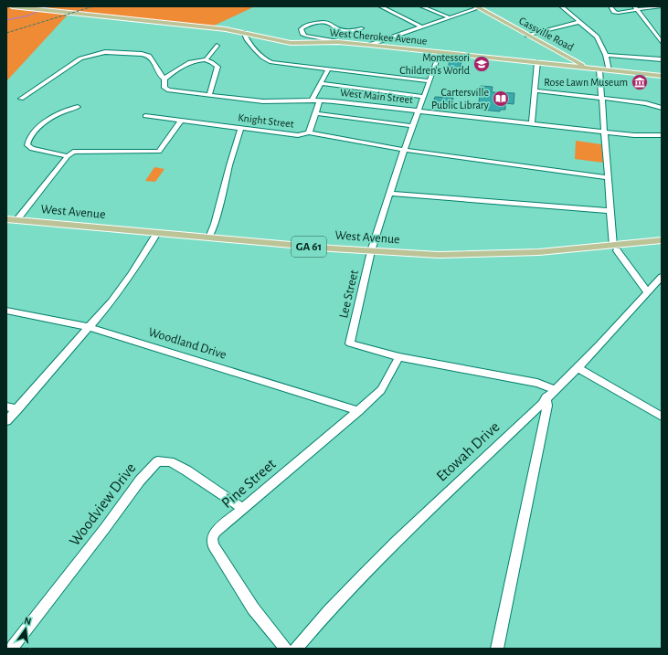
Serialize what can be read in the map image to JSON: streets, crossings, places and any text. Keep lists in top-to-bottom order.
{
  "streets": {
    "main road": [
      "Cassville Road",
      "West Cherokee Avenue",
      "West Avenue",
      "GA 61"
    ],
    "street": [
      "West Main Street",
      "Knight Street",
      "Lee Street",
      "Woodland Drive",
      "Etowah Drive",
      "Pine Street",
      "Woodview Drive"
    ]
  },
  "crossings": [
    ["Cassville Road", "West Cherokee Avenue"],
    ["West Cherokee Avenue", "Lee Street"],
    ["West Main Street", "Lee Street"],
    ["Knight Street", "Lee Street"],
    ["West Avenue", "Lee Street"],
    ["Lee Street", "Etowah Drive"],
    ["Lee Street", "Pine Street"],
    ["Woodland Drive", "Pine Street"],
    ["Pine Street", "Woodview Drive"]
  ],
  "places": {
    "school or university": ["Montessori Children's World"],
    "museum": ["Rose Lawn Museum"],
    "library": ["Cartersville Public Library"]
  },
  "north": "top"
}
